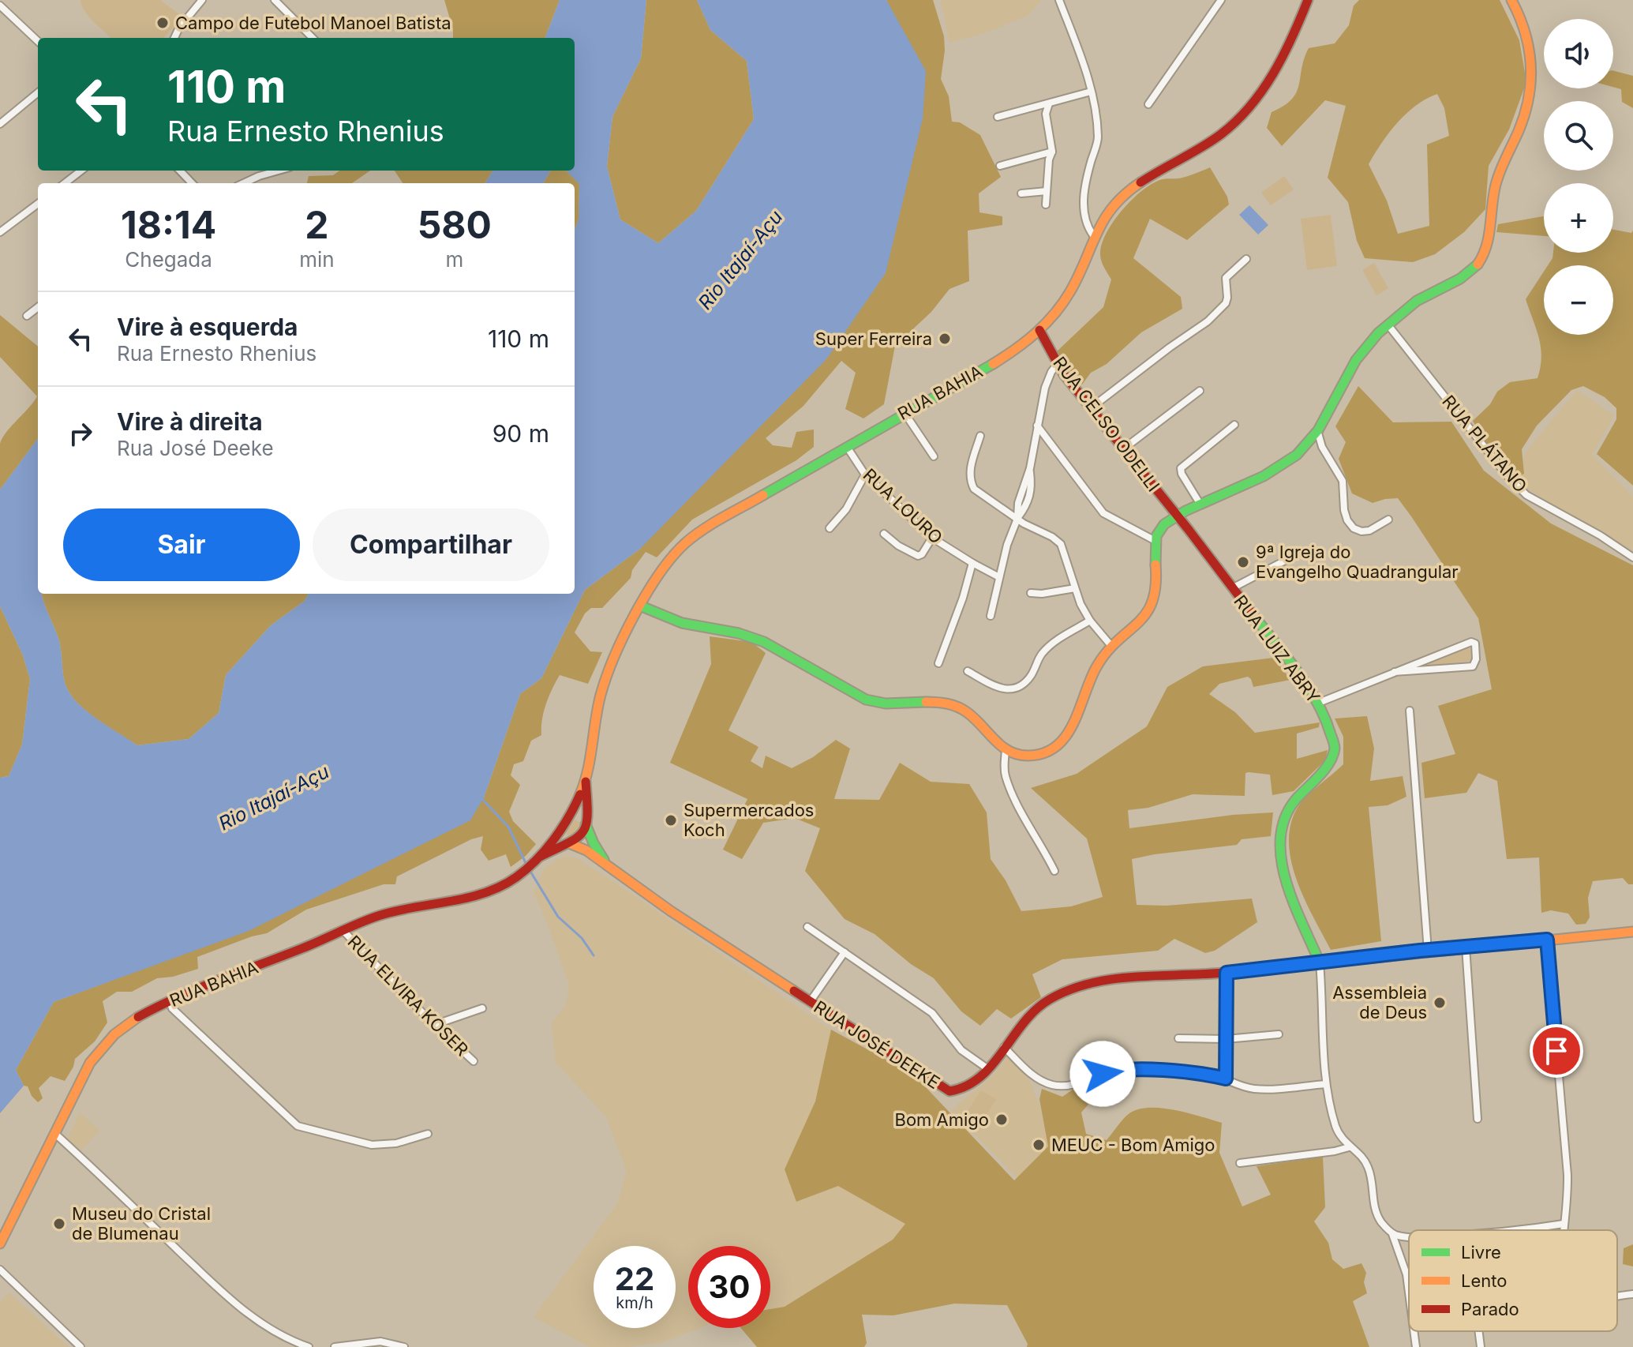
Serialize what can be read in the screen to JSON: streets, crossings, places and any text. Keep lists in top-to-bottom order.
{
  "streets": {
    "street": [
      "RUA BAHIA",
      "RUA CELSO ODELLI",
      "RUA PLÁTANO",
      "RUA LOURO",
      "RUA LUIZ ABRY",
      "RUA ELVIRA KOSER",
      "RUA JOSÉ DEEKE"
    ]
  },
  "crossings": [
    ["RUA BAHIA", "RUA CELSO ODELLI"],
    ["RUA BAHIA", "RUA LOURO"],
    ["RUA BAHIA", "RUA ELVIRA KOSER"],
    ["RUA BAHIA", "RUA JOSÉ DEEKE"],
    ["RUA CELSO ODELLI", "RUA LUIZ ABRY"],
    ["RUA LUIZ ABRY", "RUA JOSÉ DEEKE"]
  ],
  "water": ["Rio Itajaí-Açu"],
  "places": [
    "Campo de Futebol Manoel Batista",
    "Super Ferreira",
    "9ª Igreja do Evangelho Quadrangular",
    "Supermercados Koch",
    "Assembleia de Deus",
    "Bom Amigo",
    "MEUC - Bom Amigo",
    "Museu do Cristal de Blumenau"
  ],
  "legend": ["Livre", "Lento", "Parado"],
  "page": {
    "map_buttons": ["+", "−"],
    "turn": ["110 m", "Rua Ernesto Rhenius"],
    "eta": [
      "18:14",
      "Chegada",
      "2",
      "min",
      "580",
      "m"
    ],
    "list": [
      {
        "name": "Vire à esquerda",
        "note": "Rua Ernesto Rhenius",
        "value": "110 m"
      },
      {
        "name": "Vire à direita",
        "note": "Rua José Deeke",
        "value": "90 m"
      }
    ],
    "buttons": ["Sair", "Compartilhar"],
    "speed": "22 km/h",
    "limit": "30"
  }
}
